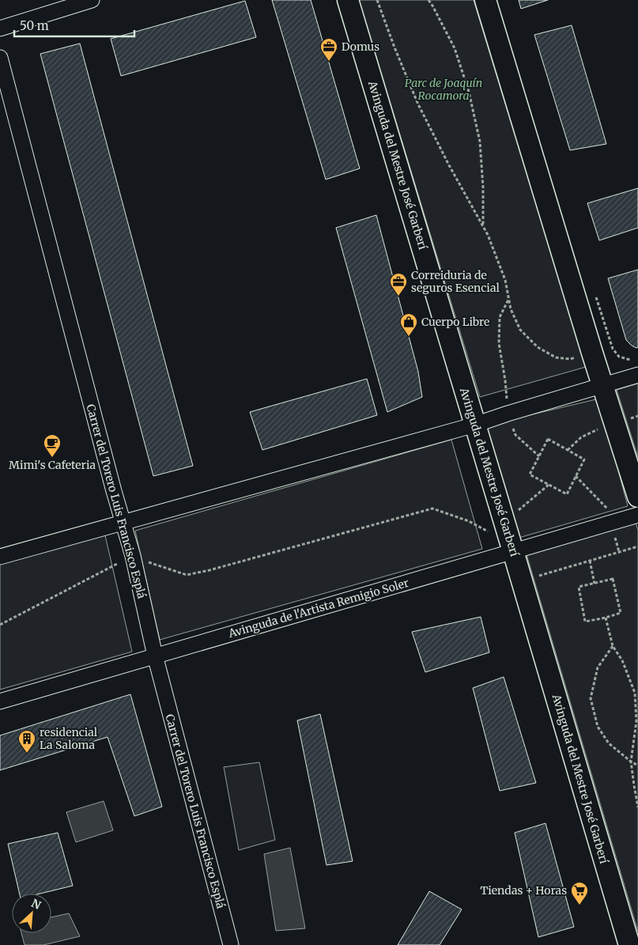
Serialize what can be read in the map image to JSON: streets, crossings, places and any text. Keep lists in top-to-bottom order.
{
  "streets": {
    "street": ["Avinguda del Mestre José Garberí", "Carrer del Torero Luis Francisco Esplá", "Avinguda de l'Artista Remigio Soler"]
  },
  "crossings": [
    ["Avinguda del Mestre José Garberí", "Avinguda de l'Artista Remigio Soler"],
    ["Carrer del Torero Luis Francisco Esplá", "Avinguda de l'Artista Remigio Soler"]
  ],
  "parks": ["Parc de Joaquín Rocamora"],
  "places": {
    "office": ["Domus", "Correiduria de seguros Esencial"],
    "shop": ["Cuerpo Libre"],
    "cafe": ["Mimi's Cafeteria"],
    "building": ["residencial La Saloma"],
    "supermarket": ["Tiendas + Horas"]
  },
  "scale_bar": "50 m",
  "north": "top right"
}
